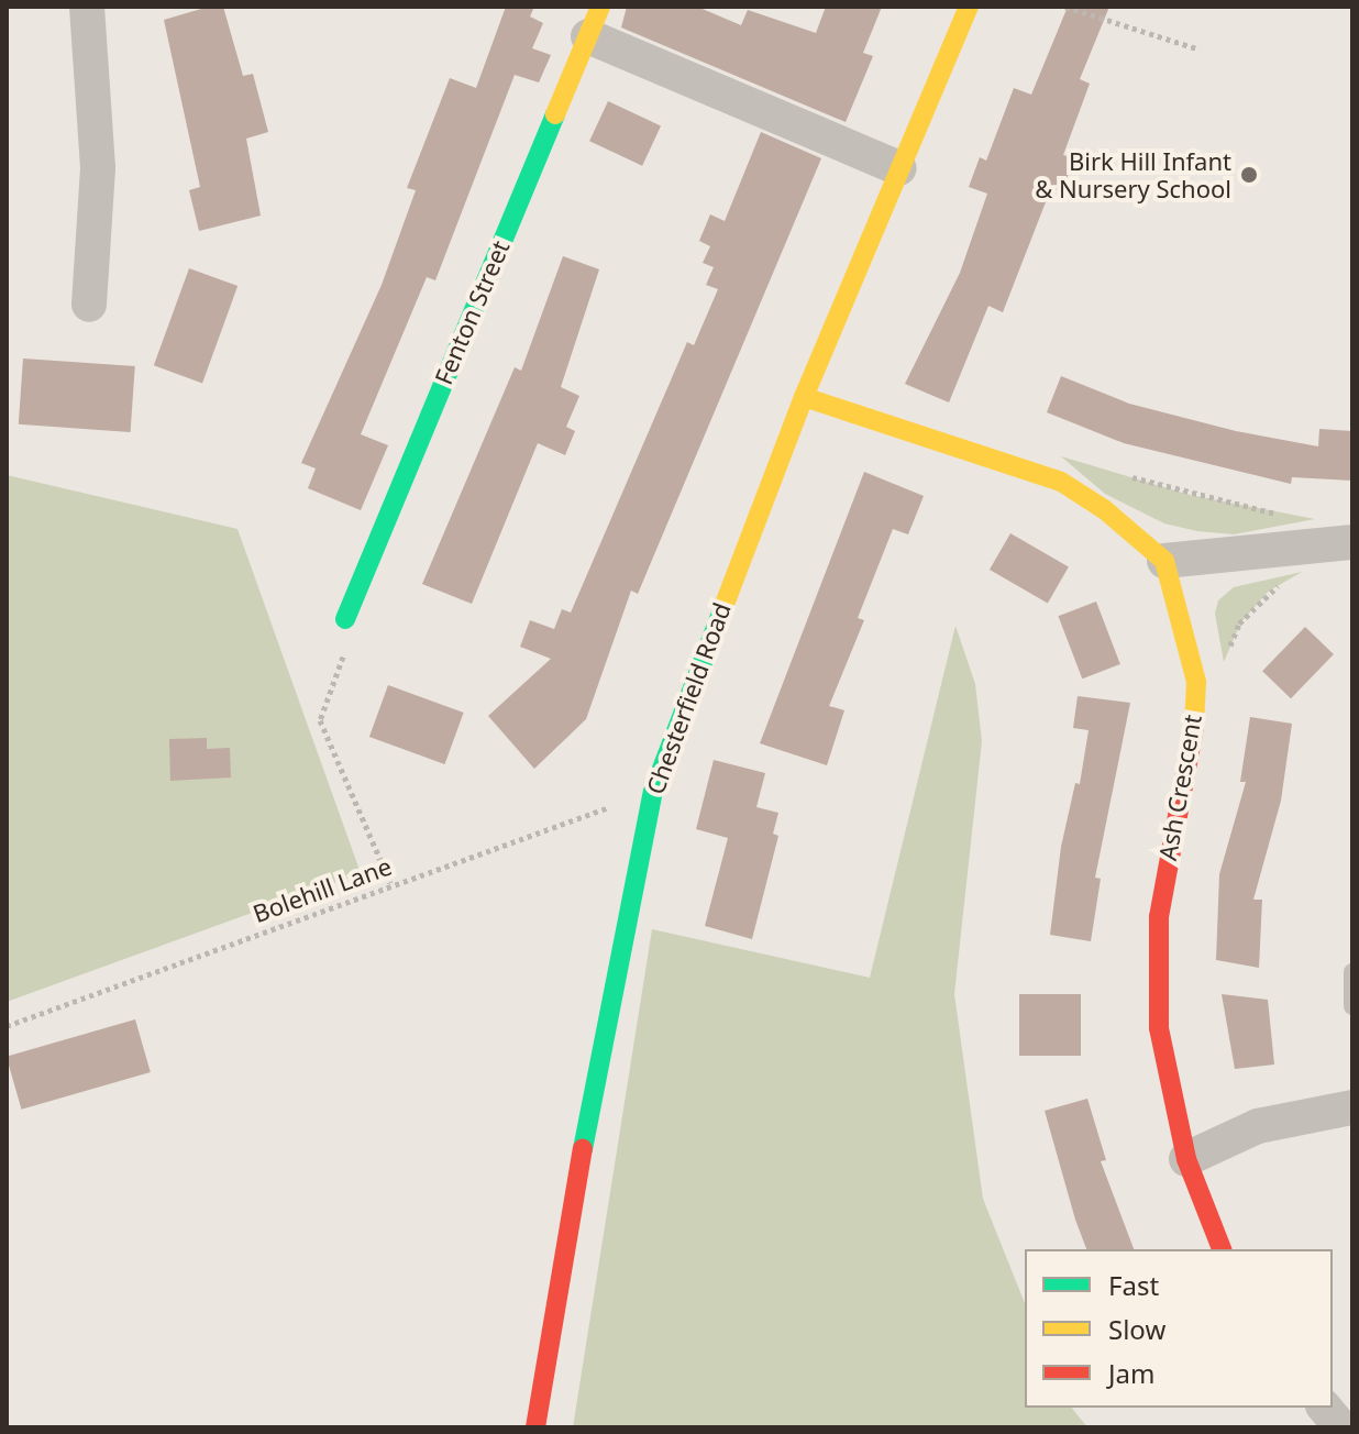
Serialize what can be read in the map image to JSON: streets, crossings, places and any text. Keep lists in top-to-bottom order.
{
  "streets": {
    "street": ["Fenton Street", "Chesterfield Road", "Ash Crescent"],
    "path": ["Bolehill Lane"]
  },
  "crossings": [
    ["Chesterfield Road", "Bolehill Lane"]
  ],
  "places": ["Birk Hill Infant & Nursery School"],
  "legend": ["Fast", "Slow", "Jam"]
}
